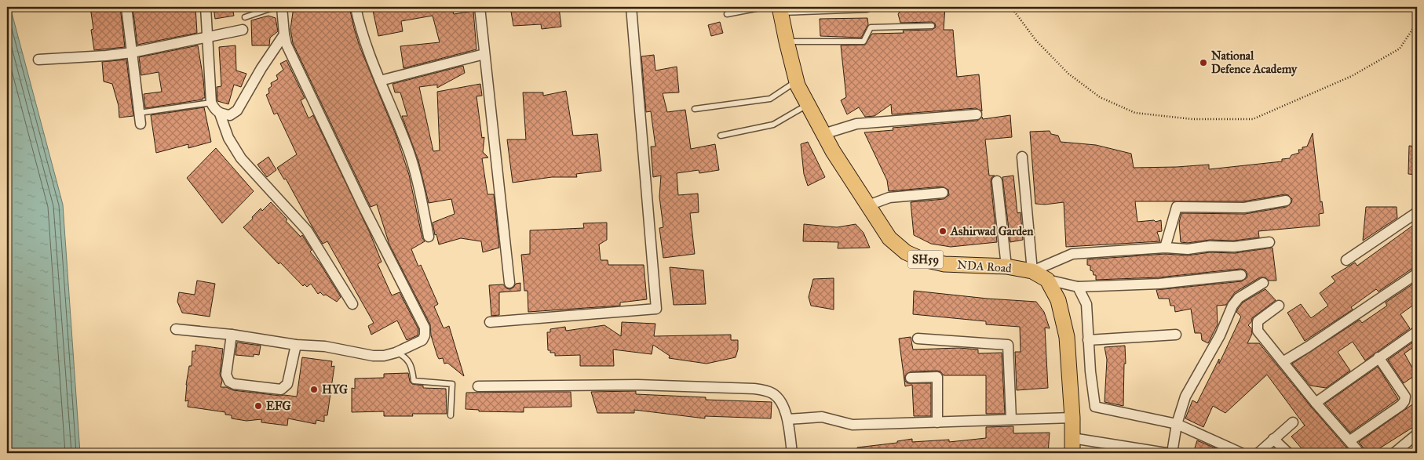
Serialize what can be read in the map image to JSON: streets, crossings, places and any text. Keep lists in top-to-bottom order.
{
  "streets": {
    "main road": ["SH59", "NDA Road"]
  },
  "places": [
    "National Defence Academy",
    "Ashirwad Garden",
    "HYG",
    "EFG"
  ]
}
